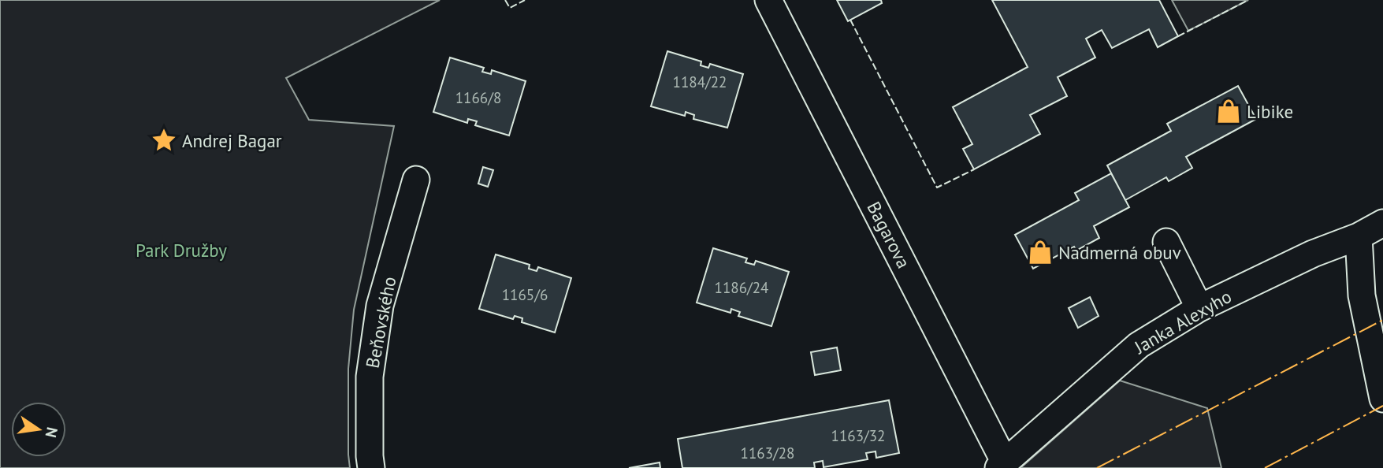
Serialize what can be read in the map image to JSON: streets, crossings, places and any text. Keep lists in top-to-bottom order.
{
  "streets": {
    "street": ["Bagarova", "Janka Alexyho", "Beňovského"]
  },
  "crossings": [
    ["Bagarova", "Janka Alexyho"]
  ],
  "parks": ["Park Družby"],
  "places": {
    "shop": ["Libike", "Nadmerná obuv"],
    "place": ["Andrej Bagar"]
  },
  "house_numbers": [
    "1184/22",
    "1166/8",
    "1186/24",
    "1165/6",
    "1163/32",
    "1163/28"
  ],
  "north": "right"
}
